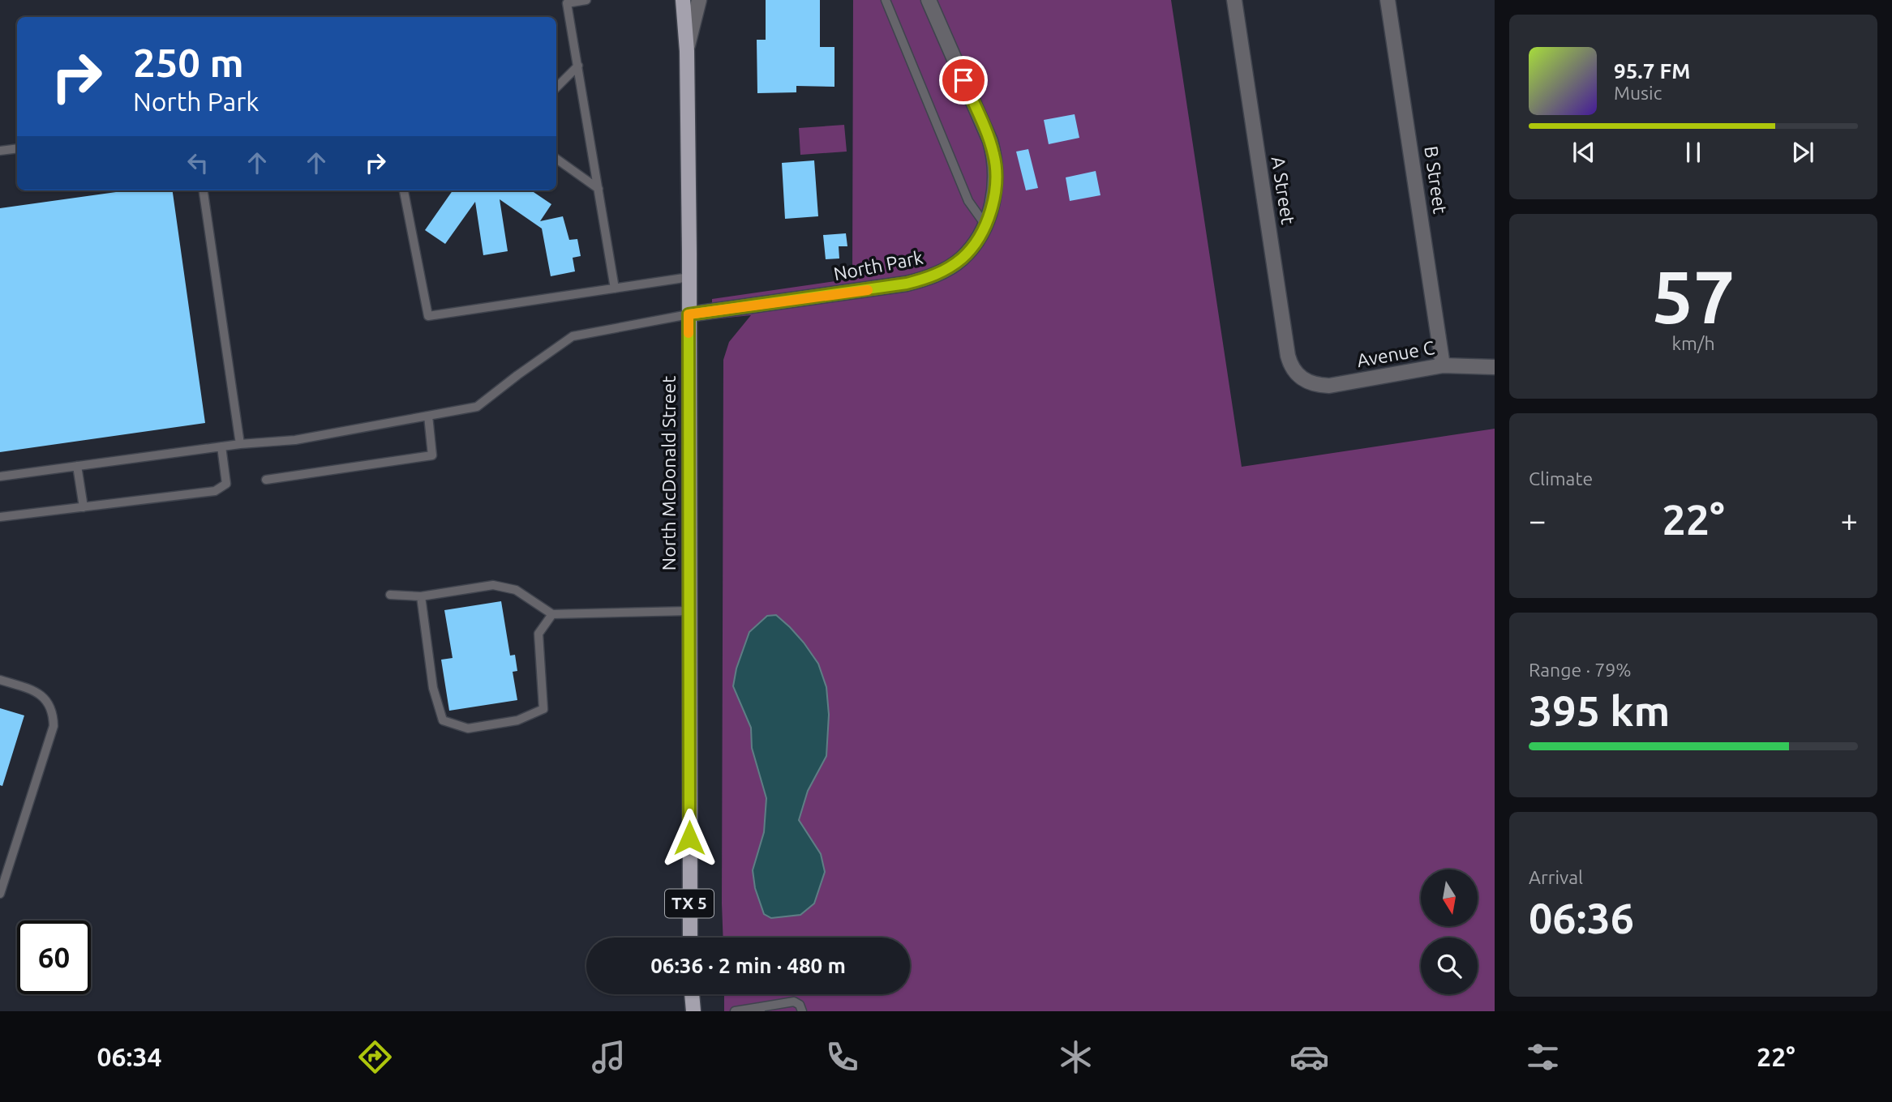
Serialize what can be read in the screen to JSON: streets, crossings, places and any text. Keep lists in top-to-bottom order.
{
  "streets": {
    "main road": ["North McDonald Street", "TX 5"],
    "street": [
      "B Street",
      "A Street",
      "North Park",
      "Avenue C"
    ]
  },
  "crossings": [
    ["B Street", "Avenue C"],
    ["A Street", "Avenue C"],
    ["North Park", "North McDonald Street"]
  ],
  "north": "bottom",
  "page": {
    "turn": ["250 m", "North Park"],
    "song": ["95.7 FM", "Music"],
    "tile": [
      ["57", "km/h"],
      "Climate",
      ["Range · 79%", "395 km"],
      ["Arrival", "06:36"]
    ],
    "heat": ["−", "22°", "+"],
    "limit": "60",
    "trip": "06:36 · 2 min · 480 m",
    "tabs": ["06:34", "22°"]
  }
}
